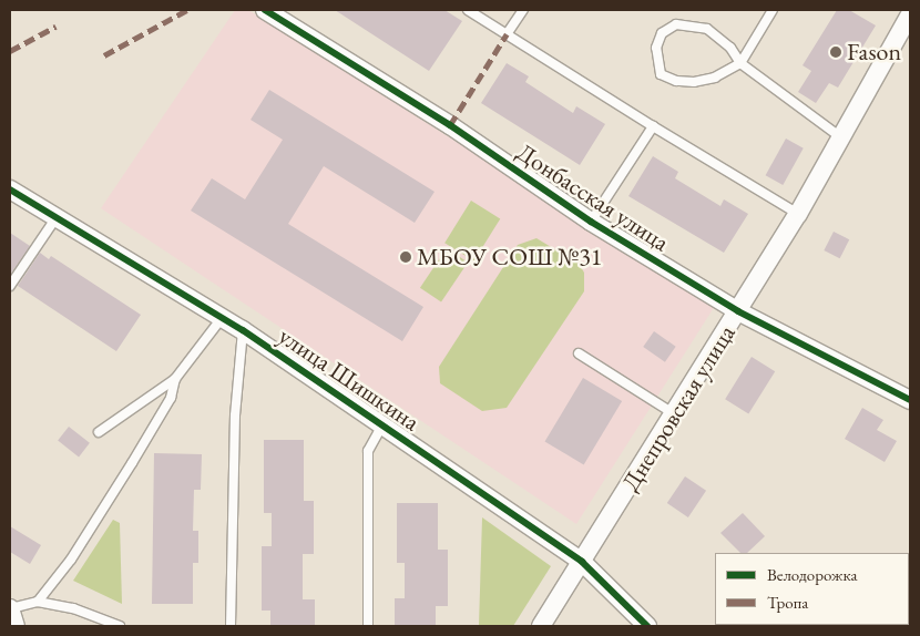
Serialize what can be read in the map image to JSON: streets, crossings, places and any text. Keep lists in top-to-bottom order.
{
  "streets": {
    "street": ["Донбасская улица", "улица Шишкина", "Днепровская улица"]
  },
  "crossings": [
    ["Донбасская улица", "Днепровская улица"],
    ["улица Шишкина", "Днепровская улица"]
  ],
  "places": ["Fason", "МБОУ СОШ №31"],
  "legend": ["Велодорожка", "Тропа"]
}
